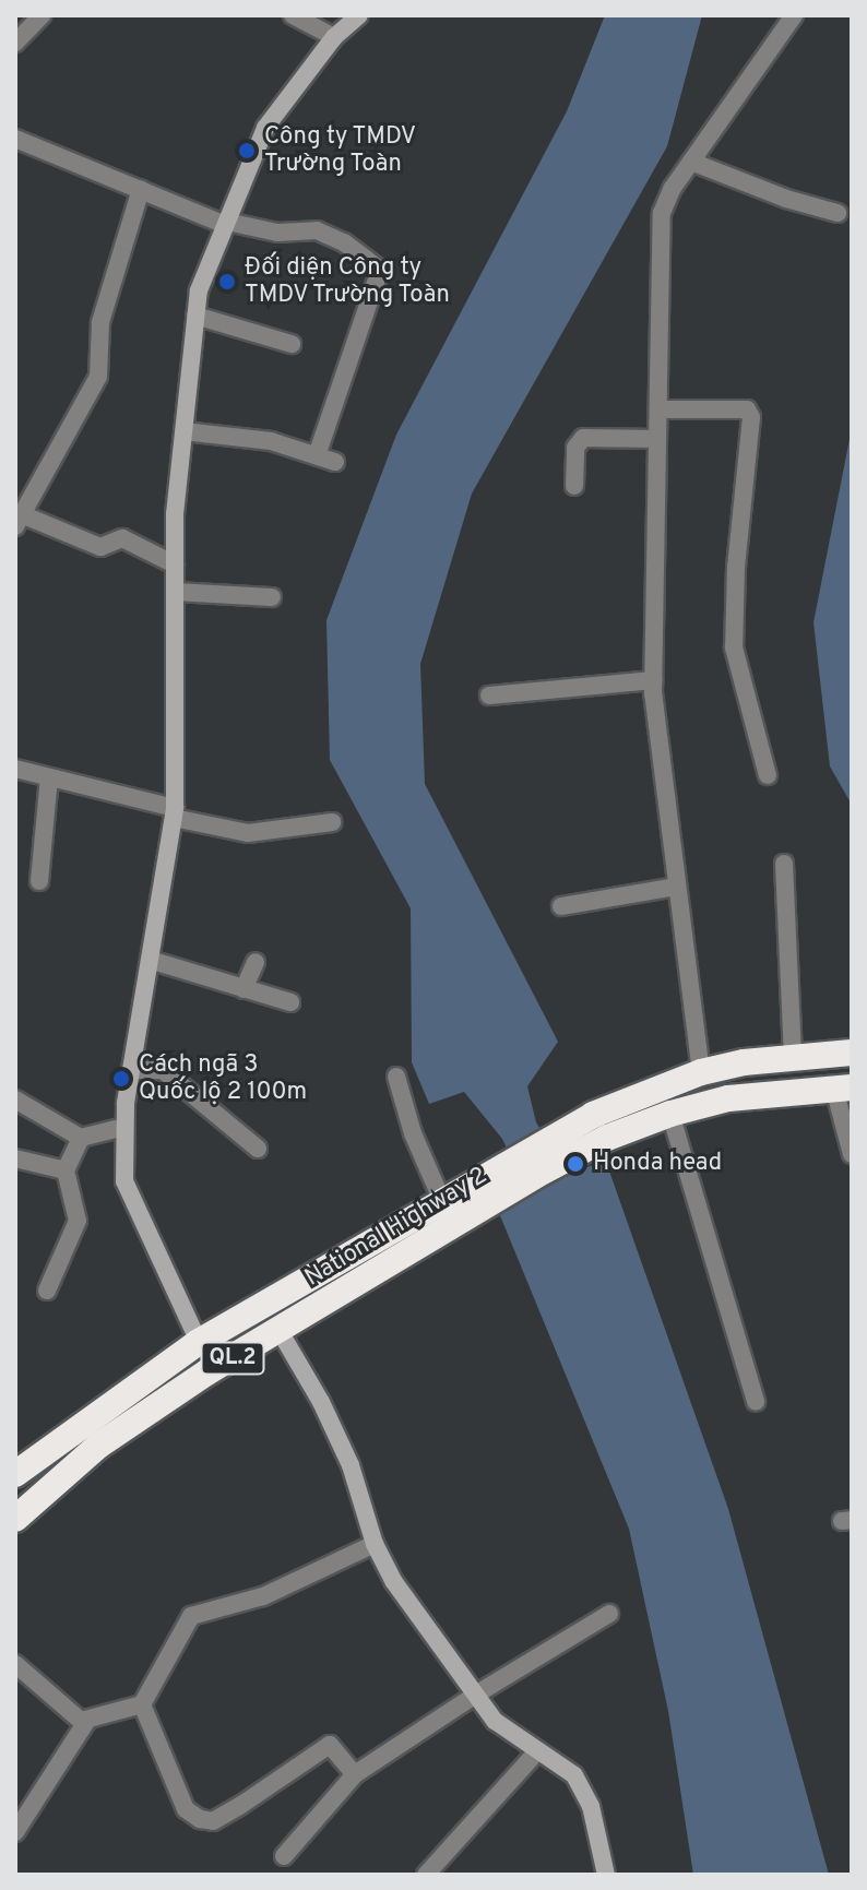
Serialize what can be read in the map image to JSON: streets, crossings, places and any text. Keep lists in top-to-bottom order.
{
  "streets": {
    "highway": ["National Highway 2", "QL.2"]
  },
  "places": [
    "Công ty TMDV Trường Toàn",
    "Đối diện Công ty TMDV Trường Toàn",
    "Cách ngã 3 Quốc lộ 2 100m",
    "Honda head"
  ]
}
